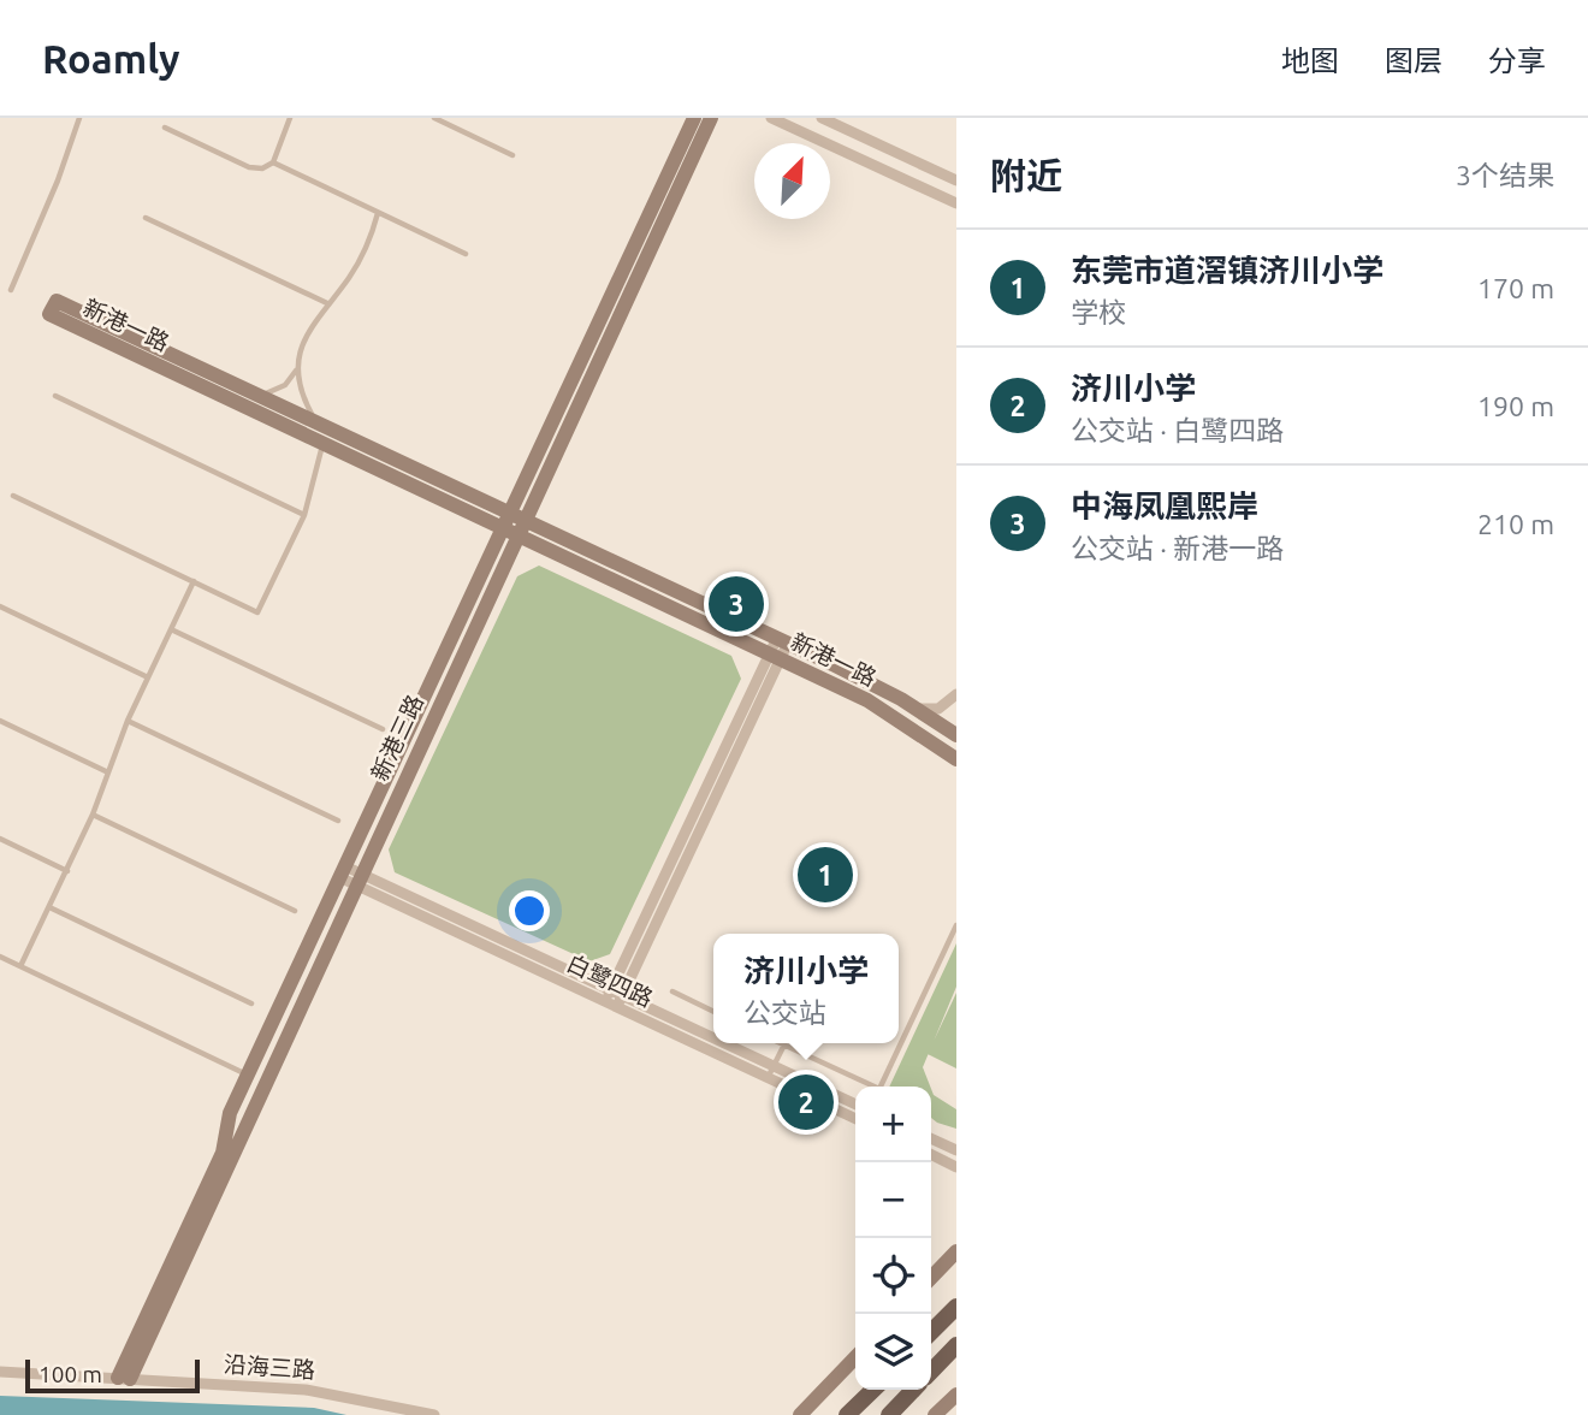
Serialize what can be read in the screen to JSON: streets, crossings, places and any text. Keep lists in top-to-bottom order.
{
  "streets": {
    "street": [
      "新港一路",
      "新港三路",
      "白鹭四路",
      "沿海三路"
    ]
  },
  "crossings": [
    ["新港一路", "新港三路"],
    ["新港三路", "白鹭四路"],
    ["新港三路", "沿海三路"]
  ],
  "scale_bar": "100 m",
  "north": "top right",
  "page": {
    "header": "Roamly",
    "nav": ["地图", "图层", "分享"],
    "heading": ["附近", "3个结果"],
    "list": [
      {
        "mark": "1",
        "name": "东莞市道滘镇济川小学",
        "note": "学校",
        "value": "170 m"
      },
      {
        "mark": "2",
        "name": "济川小学",
        "note": "公交站 · 白鹭四路",
        "value": "190 m"
      },
      {
        "mark": "3",
        "name": "中海凤凰熙岸",
        "note": "公交站 · 新港一路",
        "value": "210 m"
      }
    ],
    "pins": ["3", "1", "2"],
    "popup": ["济川小学", "公交站"],
    "map_buttons": ["+", "−"],
    "scale": "100 m"
  }
}
